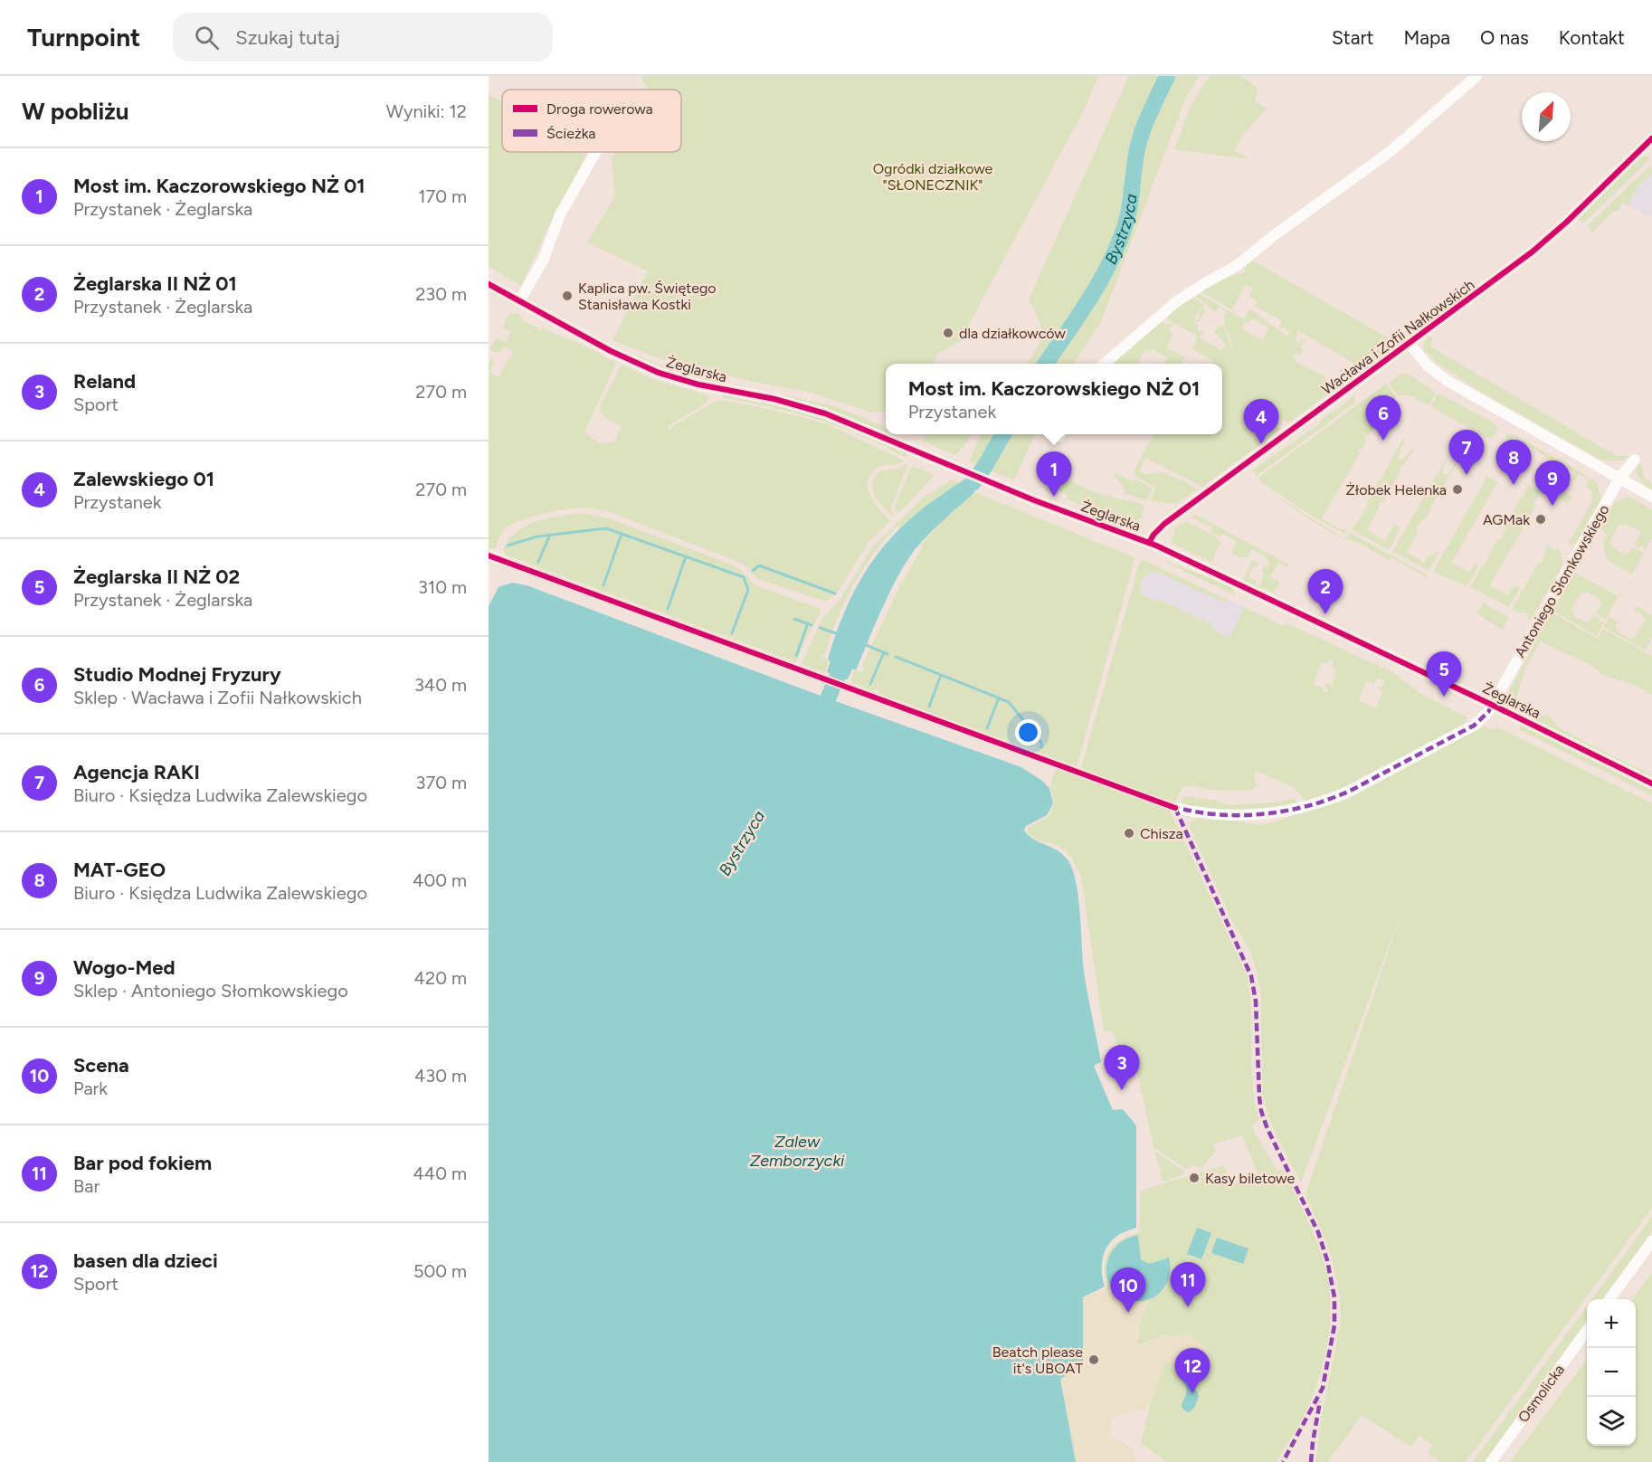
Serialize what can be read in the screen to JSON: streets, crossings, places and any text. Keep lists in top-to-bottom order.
{
  "streets": {
    "street": [
      "Wacława i Zofii Nałkowskich",
      "Żeglarska",
      "Antoniego Słomkowskiego",
      "Osmolicka"
    ]
  },
  "crossings": [
    ["Wacława i Zofii Nałkowskich", "Żeglarska"],
    ["Żeglarska", "Antoniego Słomkowskiego"]
  ],
  "water": ["Bystrzyca", "Zalew Zemborzycki"],
  "parks": ["Ogródki działkowe \"SŁONECZNIK\""],
  "places": [
    "Kaplica pw. Świętego Stanisława Kostki",
    "dla działkowców",
    "Żłobek Helenka",
    "AGMak",
    "Chisza",
    "Kasy biletowe",
    "Beatch please it's UBOAT"
  ],
  "legend": ["Droga rowerowa", "Ścieżka"],
  "north": "top right",
  "page": {
    "header": "Turnpoint",
    "search": "Szukaj tutaj",
    "nav": [
      "Start",
      "Mapa",
      "O nas",
      "Kontakt"
    ],
    "heading": ["W pobliżu", "Wyniki: 12"],
    "list": [
      {
        "mark": "1",
        "name": "Most im. Kaczorowskiego NŻ 01",
        "note": "Przystanek · Żeglarska",
        "value": "170 m"
      },
      {
        "mark": "2",
        "name": "Żeglarska II NŻ 01",
        "note": "Przystanek · Żeglarska",
        "value": "230 m"
      },
      {
        "mark": "3",
        "name": "Reland",
        "note": "Sport",
        "value": "270 m"
      },
      {
        "mark": "4",
        "name": "Zalewskiego 01",
        "note": "Przystanek",
        "value": "270 m"
      },
      {
        "mark": "5",
        "name": "Żeglarska II NŻ 02",
        "note": "Przystanek · Żeglarska",
        "value": "310 m"
      },
      {
        "mark": "6",
        "name": "Studio Modnej Fryzury",
        "note": "Sklep · Wacława i Zofii Nałkowskich",
        "value": "340 m"
      },
      {
        "mark": "7",
        "name": "Agencja RAKI",
        "note": "Biuro · Księdza Ludwika Zalewskiego",
        "value": "370 m"
      },
      {
        "mark": "8",
        "name": "MAT-GEO",
        "note": "Biuro · Księdza Ludwika Zalewskiego",
        "value": "400 m"
      },
      {
        "mark": "9",
        "name": "Wogo-Med",
        "note": "Sklep · Antoniego Słomkowskiego",
        "value": "420 m"
      },
      {
        "mark": "10",
        "name": "Scena",
        "note": "Park",
        "value": "430 m"
      },
      {
        "mark": "11",
        "name": "Bar pod fokiem",
        "note": "Bar",
        "value": "440 m"
      },
      {
        "mark": "12",
        "name": "basen dla dzieci",
        "note": "Sport",
        "value": "500 m"
      }
    ],
    "popup": ["Most im. Kaczorowskiego NŻ 01", "Przystanek"],
    "pins": [
      "6",
      "4",
      "7",
      "8",
      "1",
      "9",
      "2",
      "5",
      "3",
      "11",
      "10",
      "12"
    ],
    "map_buttons": ["+", "−"]
  }
}
